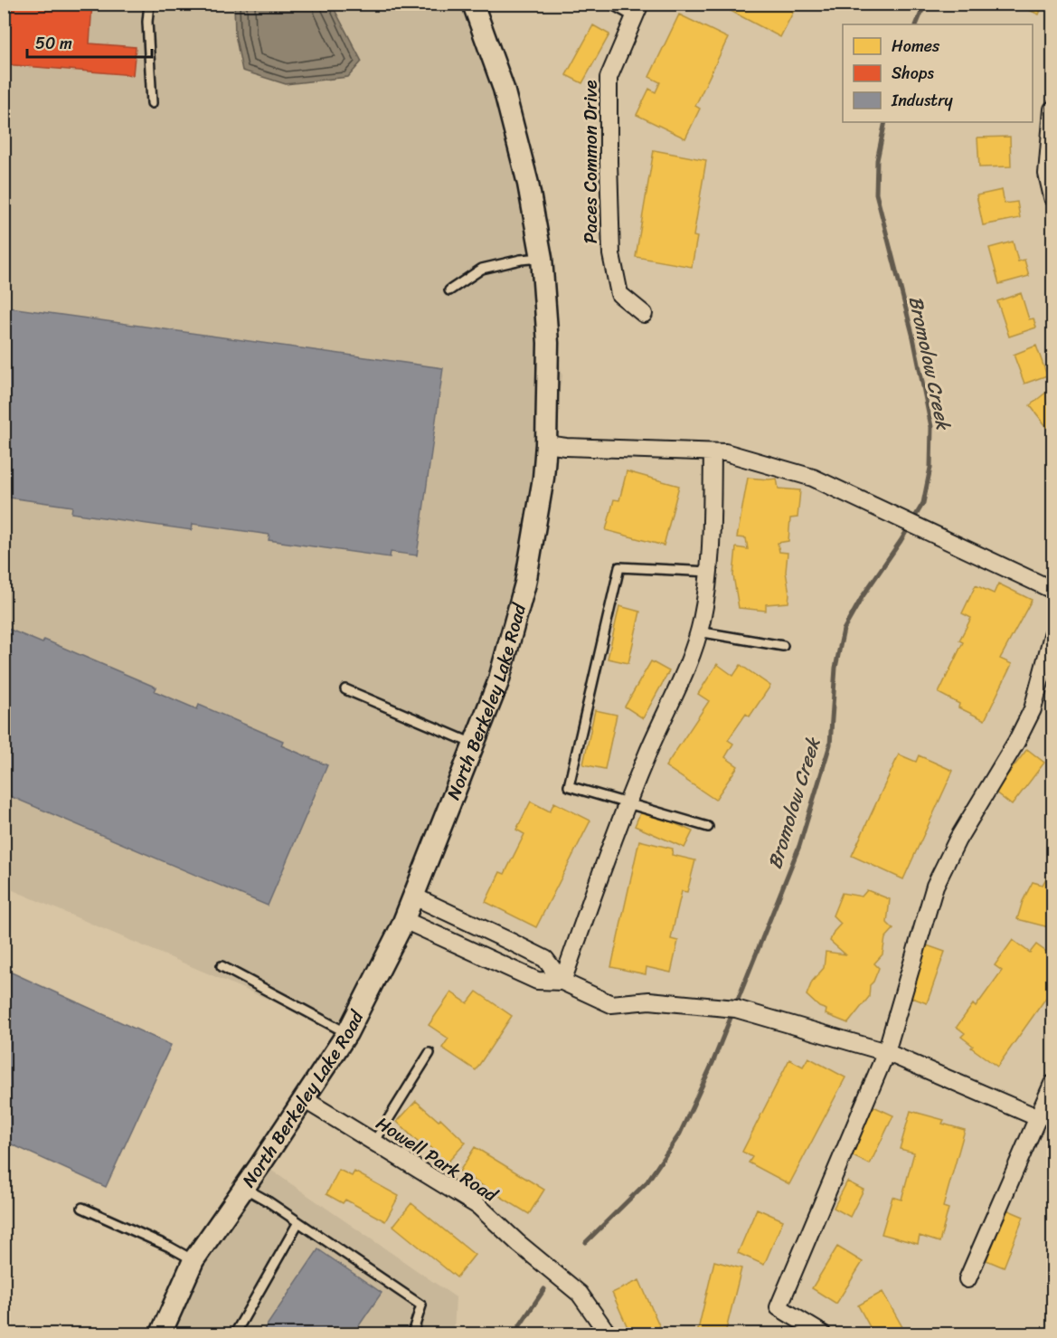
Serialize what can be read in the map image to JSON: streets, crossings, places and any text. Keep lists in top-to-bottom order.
{
  "streets": {
    "street": ["Paces Common Drive", "North Berkeley Lake Road", "Howell Park Road"]
  },
  "crossings": [
    ["North Berkeley Lake Road", "Howell Park Road"]
  ],
  "water": ["Bromolow Creek"],
  "legend": ["Homes", "Shops", "Industry"],
  "scale_bar": "50 m"
}
